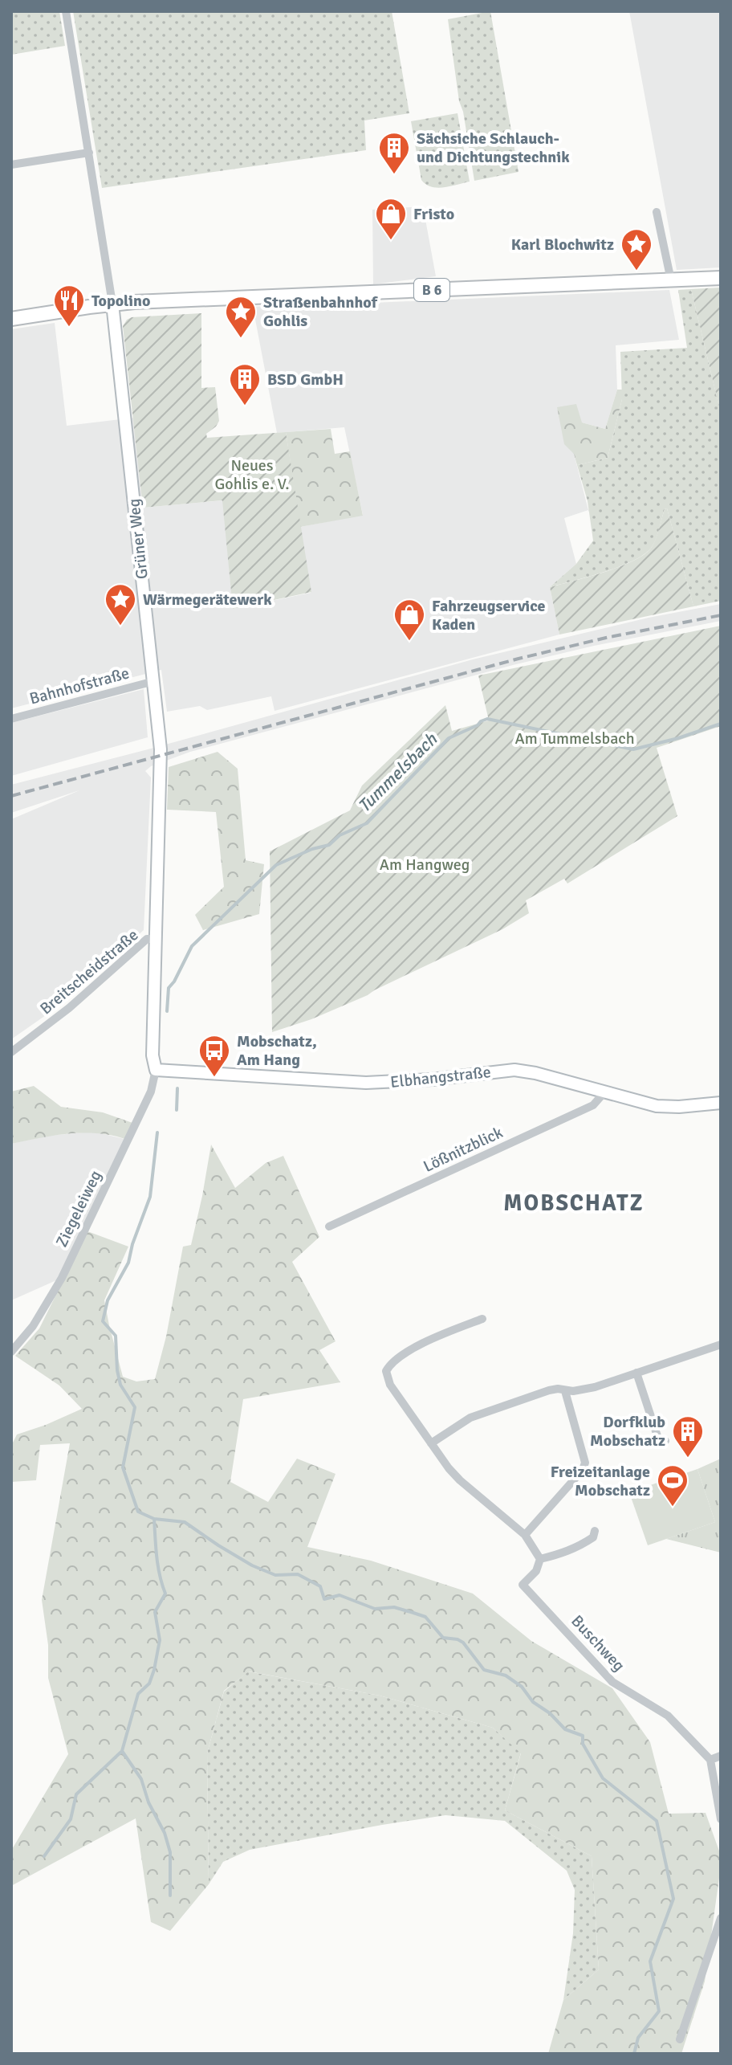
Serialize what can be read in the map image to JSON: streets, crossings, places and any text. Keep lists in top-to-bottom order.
{
  "streets": {
    "main road": ["B 6"],
    "street": [
      "Grüner Weg",
      "Bahnhofstraße",
      "Breitscheidstraße",
      "Elbhangstraße",
      "Lößnitzblick",
      "Ziegeleiweg",
      "Buschweg"
    ]
  },
  "crossings": [
    ["B 6", "Grüner Weg"],
    ["Grüner Weg", "Bahnhofstraße"],
    ["Grüner Weg", "Breitscheidstraße"],
    ["Grüner Weg", "Elbhangstraße"],
    ["Grüner Weg", "Ziegeleiweg"],
    ["Elbhangstraße", "Lößnitzblick"],
    ["Elbhangstraße", "Ziegeleiweg"]
  ],
  "districts": ["MOBSCHATZ"],
  "water": ["Tummelsbach"],
  "parks": ["Neues Gohlis e. V.", "Am Tummelsbach", "Am Hangweg"],
  "places": {
    "building": ["Sächsiche Schlauch- und Dichtungstechnik", "BSD GmbH", "Dorfklub Mobschatz"],
    "shop": ["Fristo", "Fahrzeugservice Kaden"],
    "place": ["Karl Blochwitz", "Straßenbahnhof Gohlis", "Wärmegerätewerk"],
    "restaurant": ["Topolino"],
    "bus stop": ["Mobschatz, Am Hang"],
    "sports": ["Freizeitanlage Mobschatz"]
  }
}
